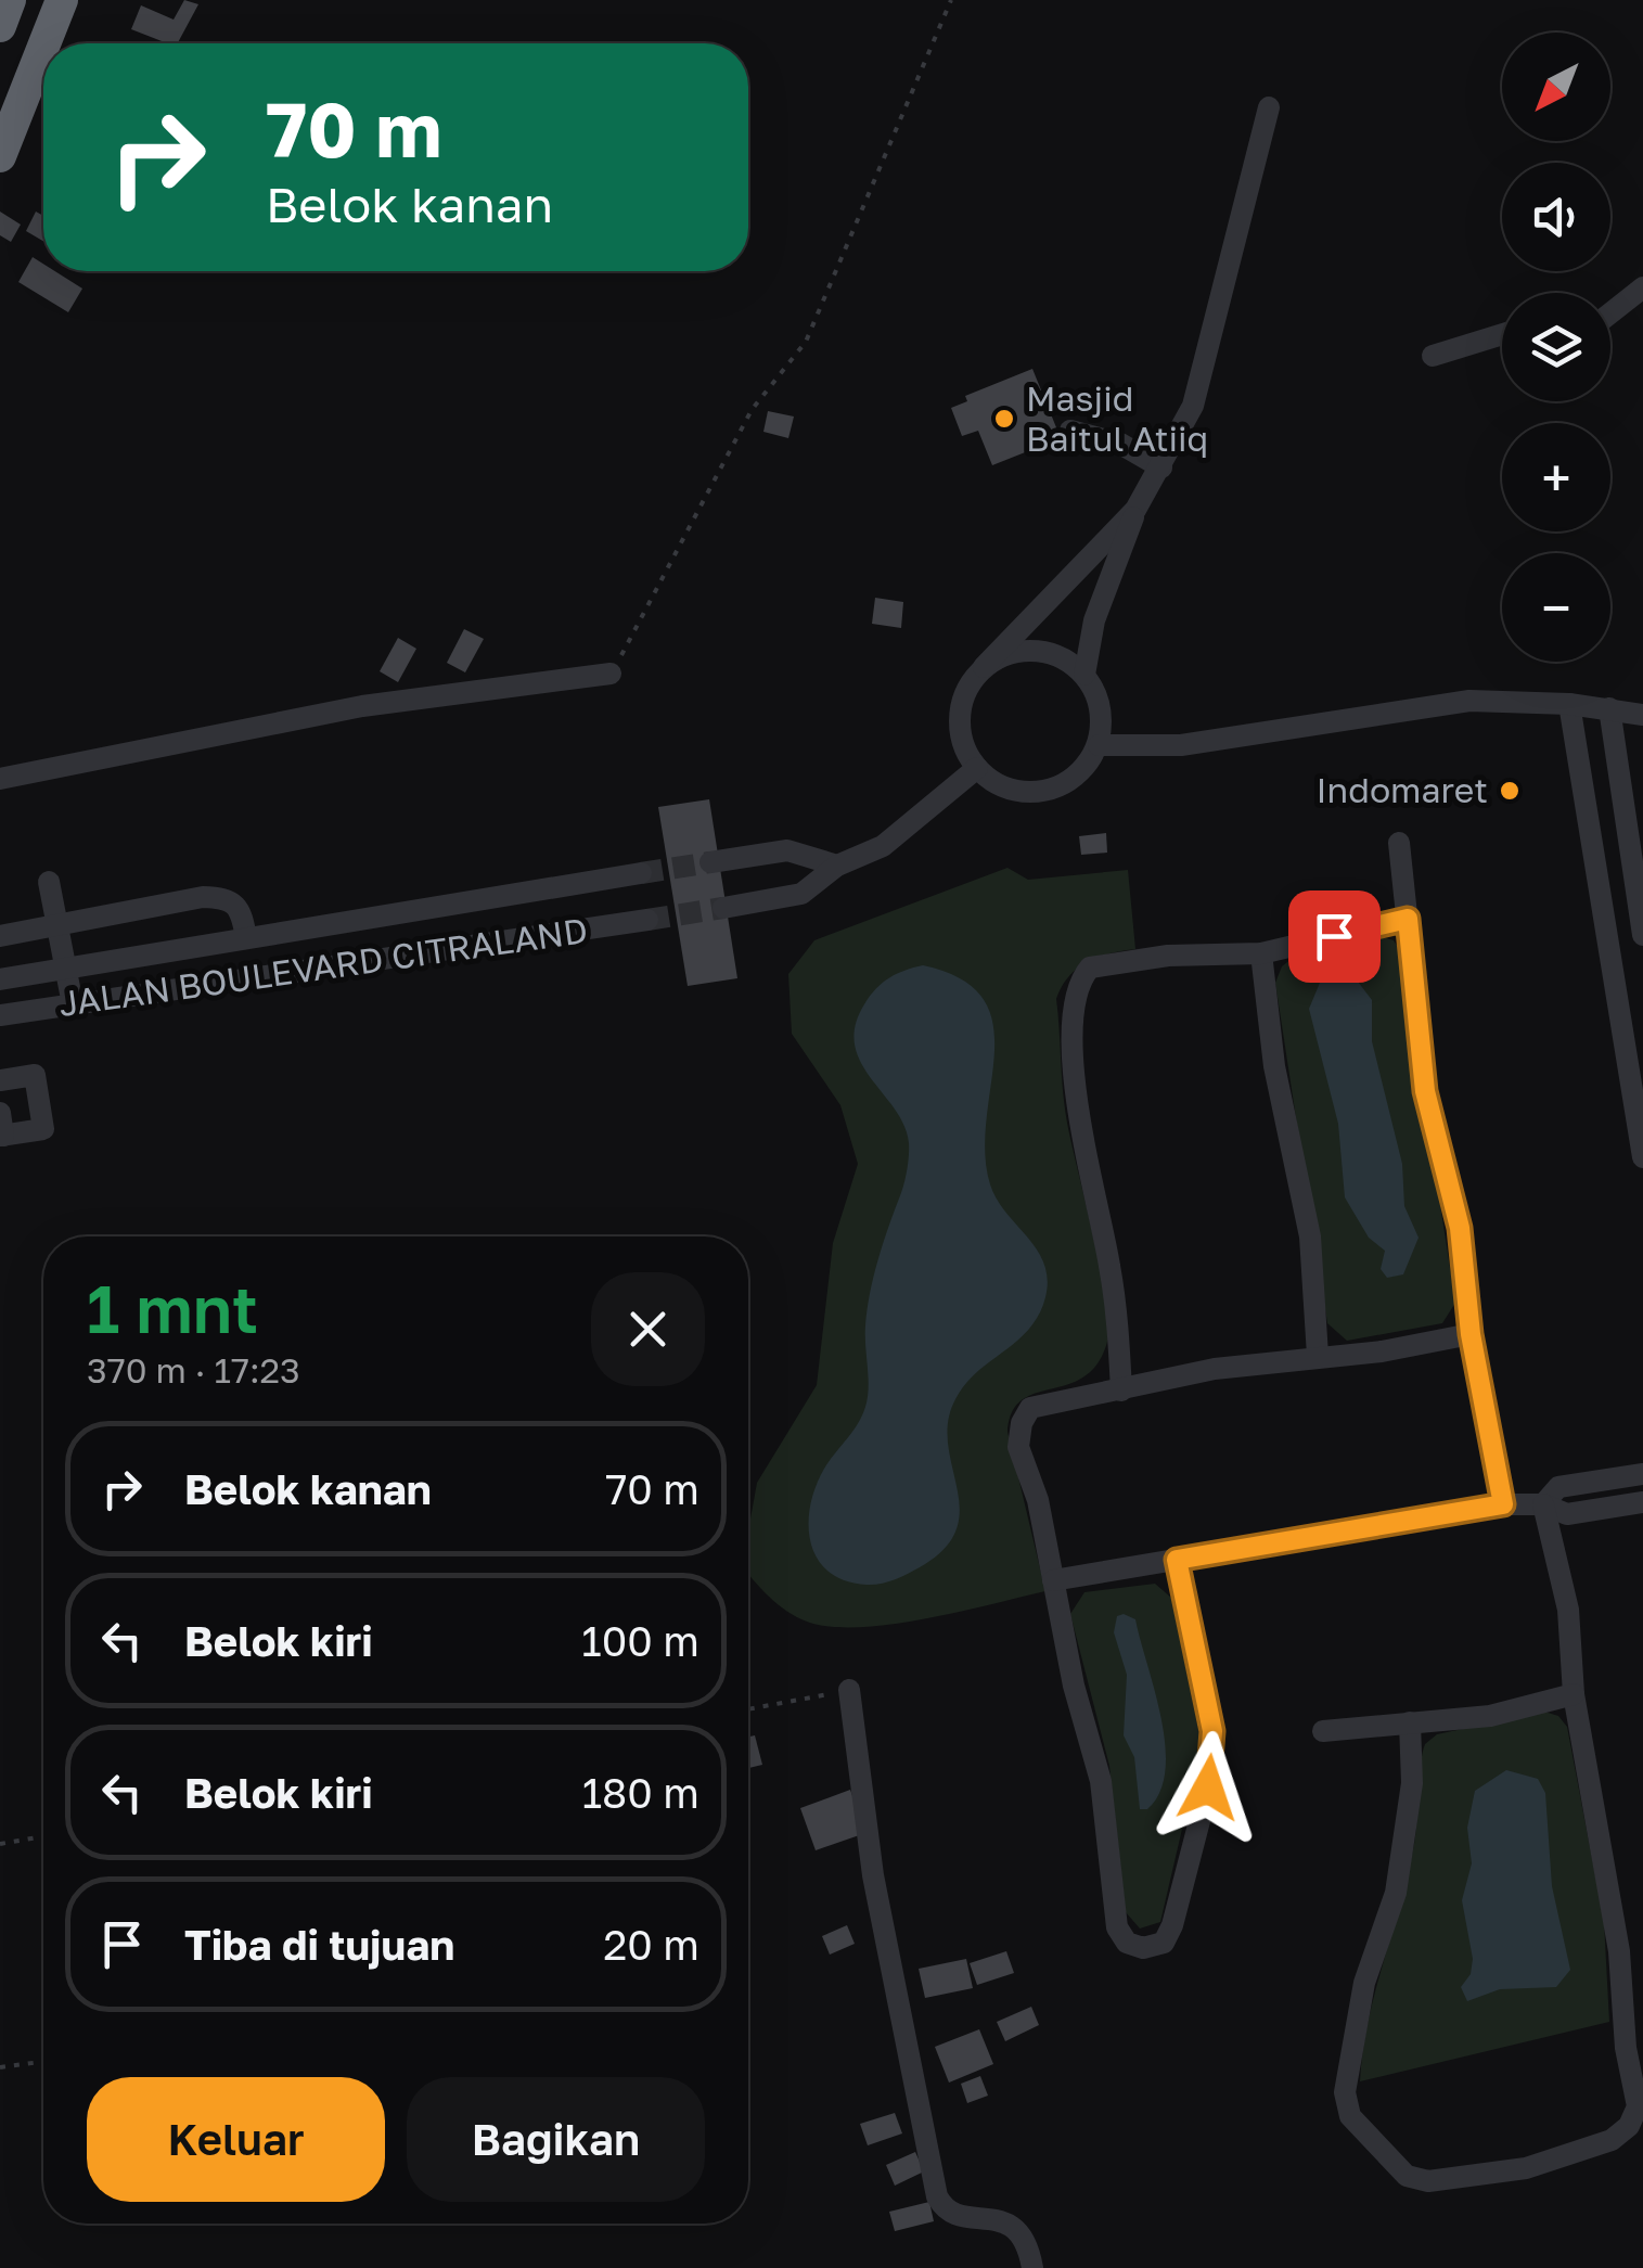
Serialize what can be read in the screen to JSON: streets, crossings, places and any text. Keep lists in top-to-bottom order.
{
  "streets": {
    "street": ["JALAN BOULEVARD CITRALAND"]
  },
  "places": ["Masjid Baitul Atiiq", "Indomaret"],
  "north": "bottom left",
  "page": {
    "map_buttons": ["+", "−"],
    "turn": ["70 m", "Belok kanan"],
    "heading": ["1 mnt", "370 m · 17:23"],
    "list": [
      {
        "name": "Belok kanan",
        "value": "70 m"
      },
      {
        "name": "Belok kiri",
        "value": "100 m"
      },
      {
        "name": "Belok kiri",
        "value": "180 m"
      },
      {
        "name": "Tiba di tujuan",
        "value": "20 m"
      }
    ],
    "buttons": ["Keluar", "Bagikan"]
  }
}
